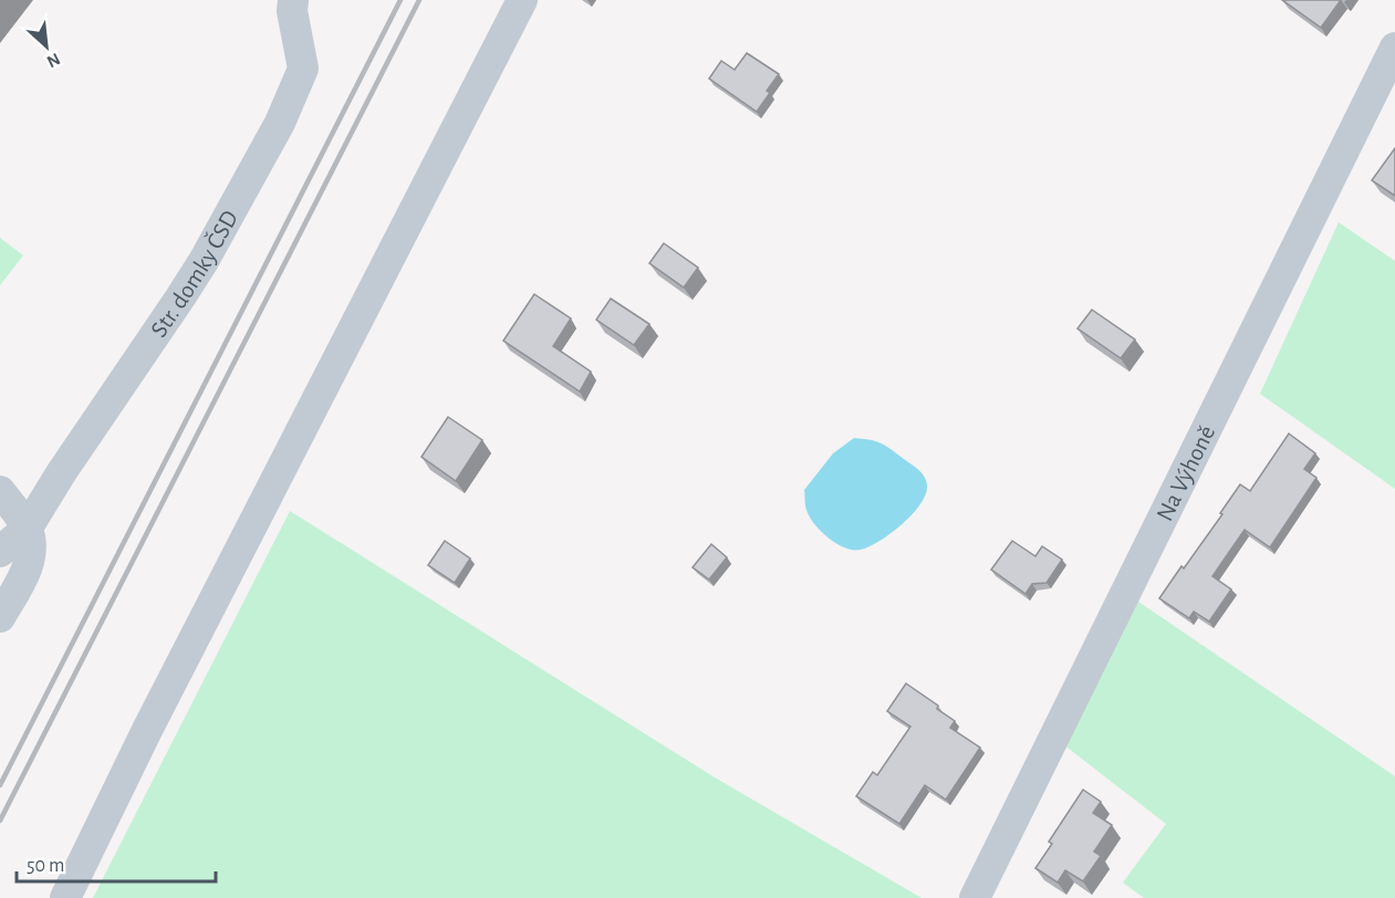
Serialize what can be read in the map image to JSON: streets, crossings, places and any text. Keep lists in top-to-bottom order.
{
  "streets": {
    "street": ["Str. domky ČSD", "Na Výhoně"]
  },
  "scale_bar": "50 m",
  "north": "bottom right"
}
